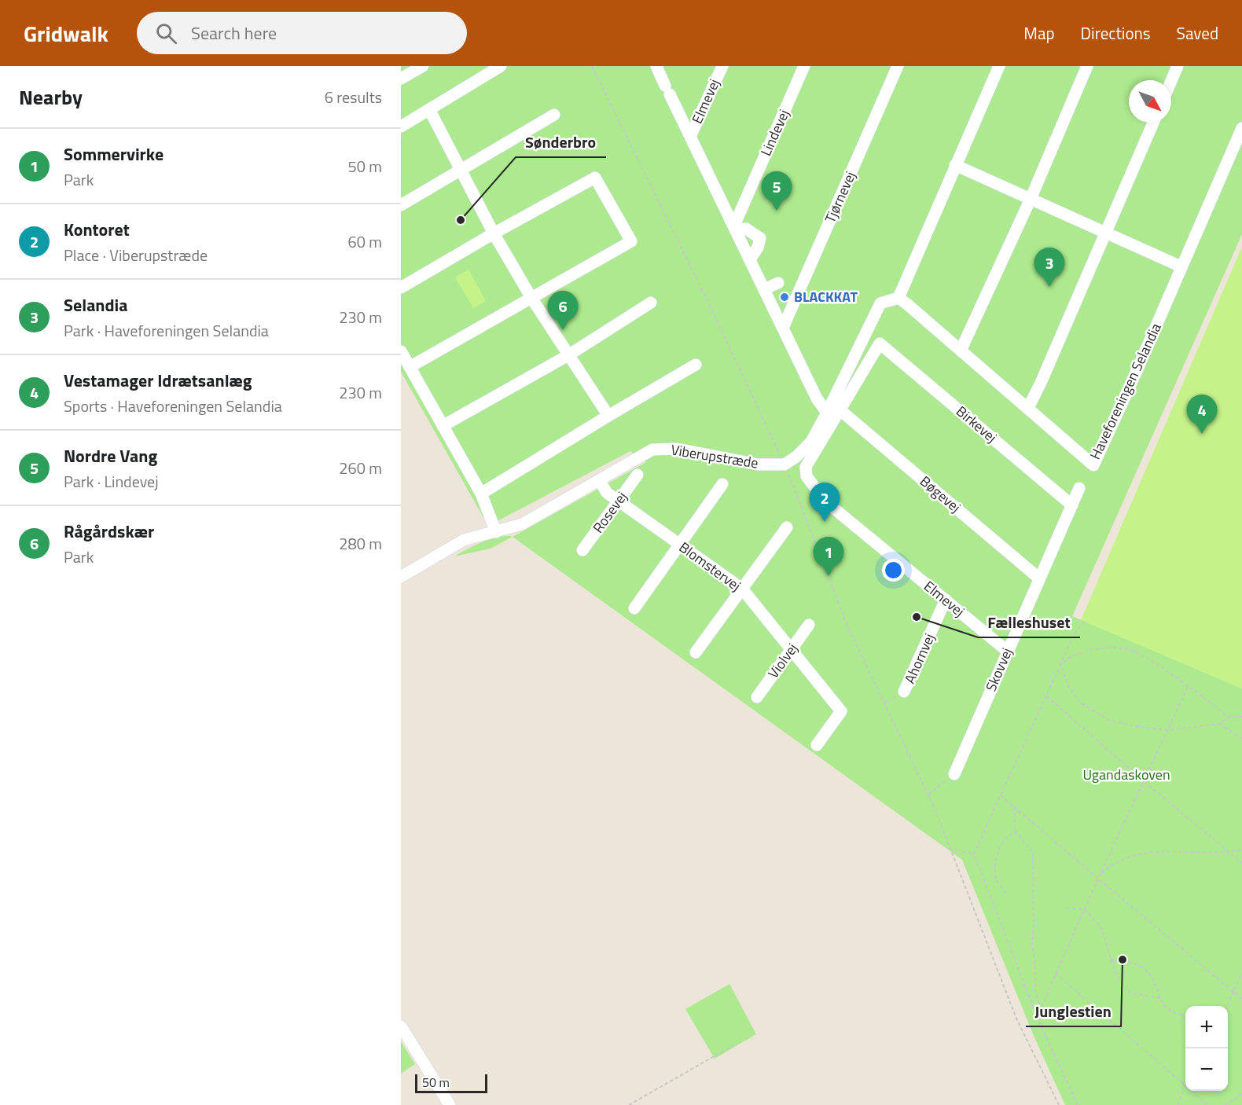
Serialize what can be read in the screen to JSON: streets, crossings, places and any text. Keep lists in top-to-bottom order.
{
  "streets": {
    "street": [
      "Elmevej",
      "Lindevej",
      "Tjørnevej",
      "Haveforeningen Selandia",
      "Birkevej",
      "Viberupstræde",
      "Bøgevej",
      "Rosevej",
      "Blomstervej",
      "Ahornvej",
      "Violvej",
      "Skovvej"
    ]
  },
  "crossings": [
    ["Elmevej", "Ahornvej"],
    ["Elmevej", "Skovvej"],
    ["Birkevej", "Bøgevej"],
    ["Birkevej", "Skovvej"],
    ["Viberupstræde", "Blomstervej"],
    ["Bøgevej", "Skovvej"],
    ["Rosevej", "Blomstervej"],
    ["Blomstervej", "Violvej"]
  ],
  "parks": ["Ugandaskoven"],
  "places": [
    "Sønderbro",
    "BLACKKAT",
    "Fælleshuset",
    "Junglestien"
  ],
  "scale_bar": "50 m",
  "north": "bottom right",
  "page": {
    "header": "Gridwalk",
    "search": "Search here",
    "nav": ["Map", "Directions", "Saved"],
    "heading": ["Nearby", "6 results"],
    "list": [
      {
        "mark": "1",
        "name": "Sommervirke",
        "note": "Park",
        "value": "50 m"
      },
      {
        "mark": "2",
        "name": "Kontoret",
        "note": "Place · Viberupstræde",
        "value": "60 m"
      },
      {
        "mark": "3",
        "name": "Selandia",
        "note": "Park · Haveforeningen Selandia",
        "value": "230 m"
      },
      {
        "mark": "4",
        "name": "Vestamager Idrætsanlæg",
        "note": "Sports · Haveforeningen Selandia",
        "value": "230 m"
      },
      {
        "mark": "5",
        "name": "Nordre Vang",
        "note": "Park · Lindevej",
        "value": "260 m"
      },
      {
        "mark": "6",
        "name": "Rågårdskær",
        "note": "Park",
        "value": "280 m"
      }
    ],
    "pins": [
      "5",
      "3",
      "6",
      "4",
      "2",
      "1"
    ],
    "map_buttons": ["+", "−"],
    "scale": "50 m"
  }
}
